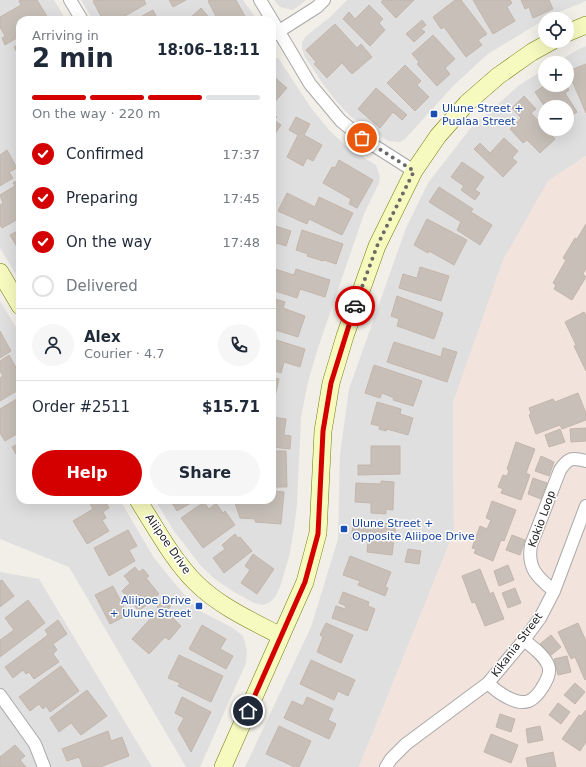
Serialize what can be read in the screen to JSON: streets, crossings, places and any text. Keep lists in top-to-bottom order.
{
  "streets": {
    "street": ["Kokio Loop", "Aliipoe Drive", "Kikania Street"]
  },
  "crossings": [
    ["Kokio Loop", "Kikania Street"]
  ],
  "places": {
    "transit": ["Ulune Street + Pualaa Street", "Ulune Street + Opposite Aliipoe Drive", "Aliipoe Drive + Ulune Street"]
  },
  "page": {
    "map_buttons": ["+", "−"],
    "heading": ["2 min", "Arriving in", "18:06–18:11"],
    "panel": [
      "Alex",
      "Courier · 4.7",
      "Order #2511",
      "$15.71"
    ],
    "bar": "On the way · 220 m",
    "list": [
      ["Confirmed", "17:37"],
      ["Preparing", "17:45"],
      ["On the way", "17:48"],
      "Delivered"
    ],
    "buttons": ["Help", "Share"]
  }
}
